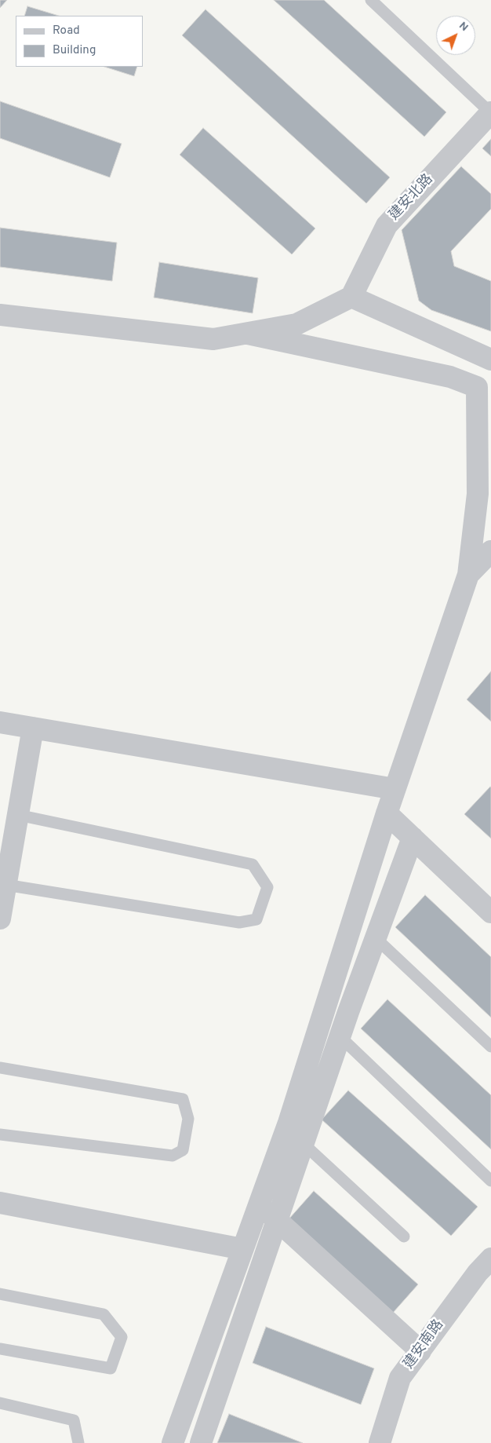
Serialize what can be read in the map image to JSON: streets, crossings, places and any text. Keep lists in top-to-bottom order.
{
  "streets": {
    "street": ["建安北路", "建安南路"]
  },
  "legend": ["Road", "Building"],
  "north": "top right"
}
